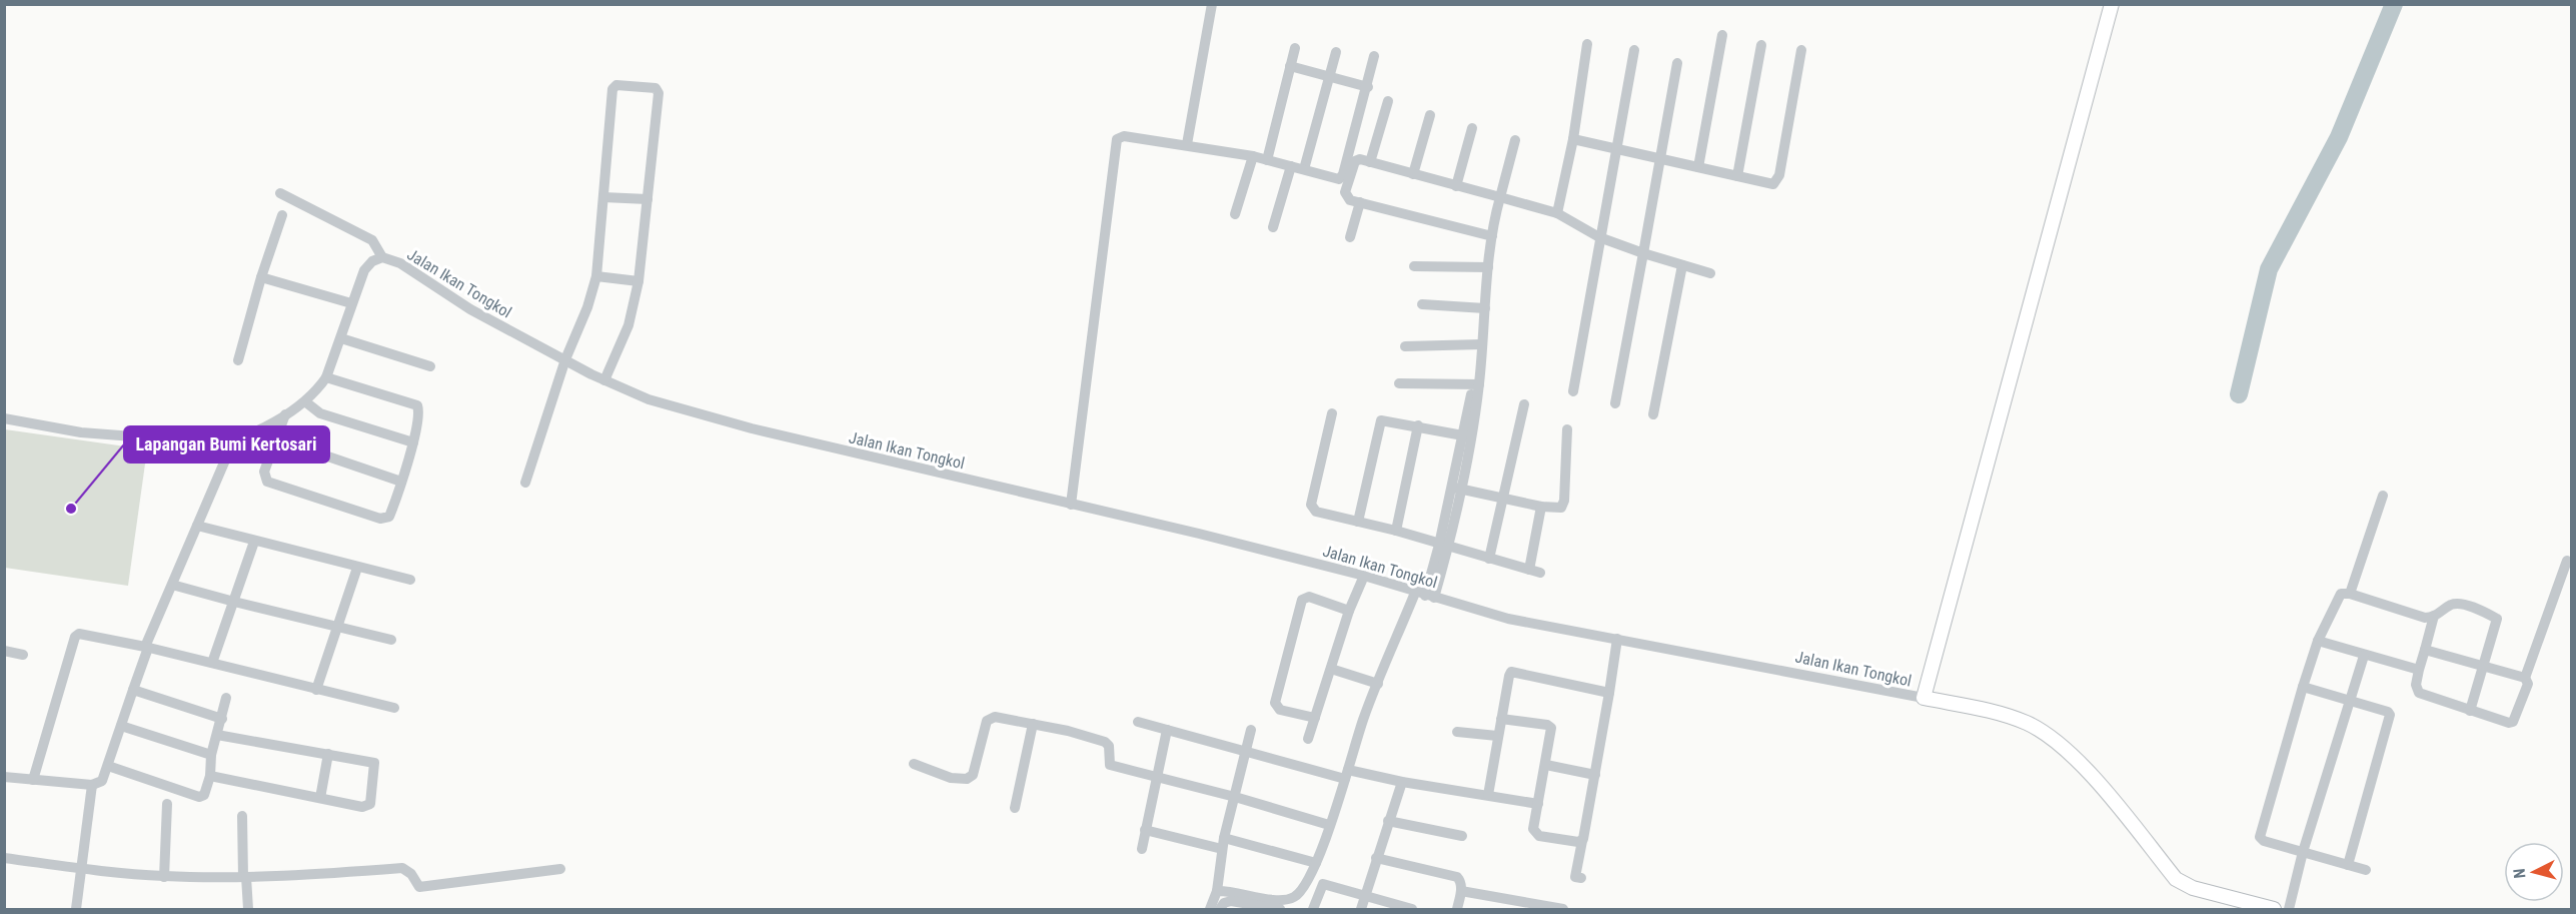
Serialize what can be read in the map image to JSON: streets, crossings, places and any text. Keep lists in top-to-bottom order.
{
  "streets": {
    "street": ["Jalan Ikan Tongkol"]
  },
  "places": ["Lapangan Bumi Kertosari"],
  "north": "left"
}
